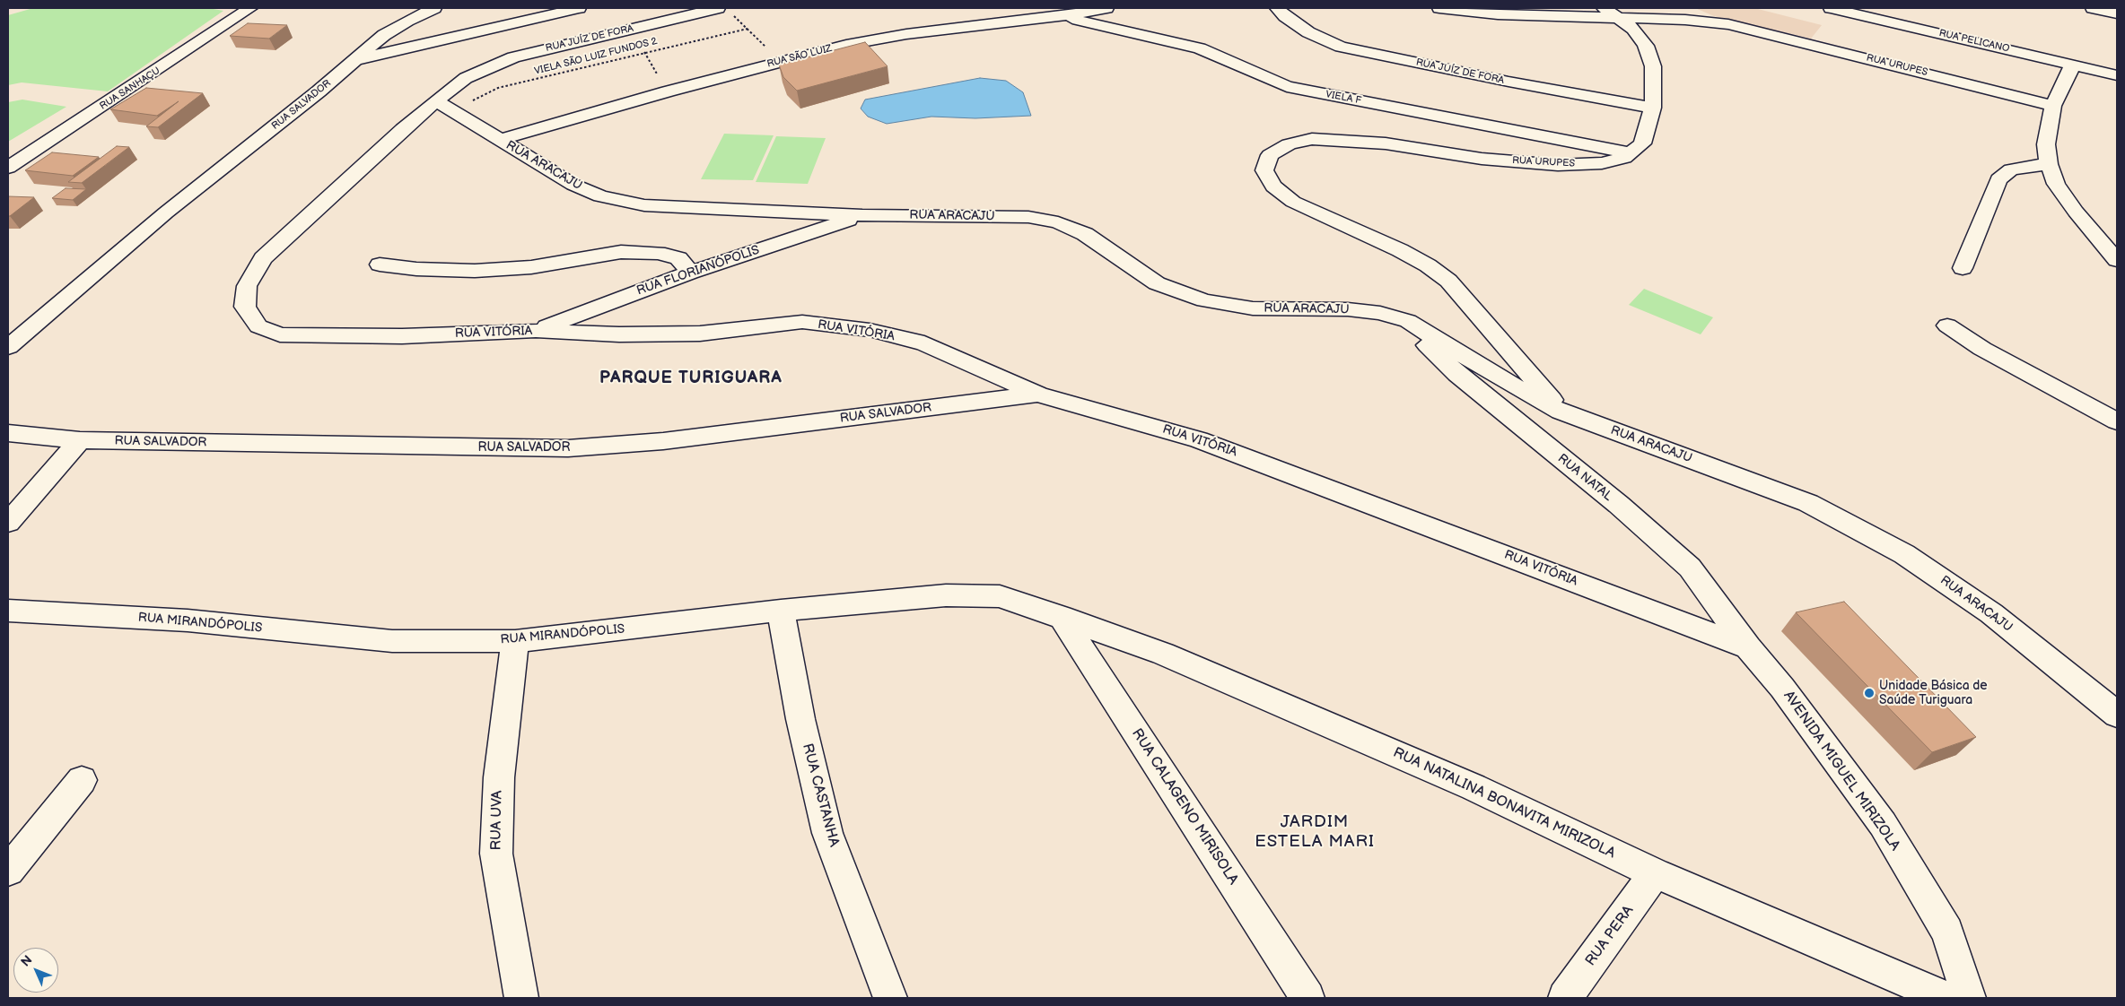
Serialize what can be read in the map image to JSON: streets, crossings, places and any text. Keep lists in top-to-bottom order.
{
  "streets": {
    "street": [
      "RUA JUÍZ DE FORA",
      "RUA PELICANO",
      "RUA SÃO LUIZ",
      "RUA URUPES",
      "RUA SANHAÇU",
      "VIELA F",
      "RUA SALVADOR",
      "RUA ARACAJU",
      "RUA FLORIANÓPOLIS",
      "RUA VITÓRIA",
      "RUA NATAL",
      "RUA MIRANDÓPOLIS",
      "AVENIDA MIGUEL MIRIZOLA",
      "RUA CASTANHA",
      "RUA NATALINA BONAVITA MIRIZOLA",
      "RUA CALAGENO MIRISOLA",
      "RUA UVA",
      "RUA PERA"
    ],
    "path": ["VIELA SÃO LUIZ FUNDOS 2"]
  },
  "crossings": [
    ["RUA JUÍZ DE FORA", "RUA VITÓRIA"],
    ["VIELA SÃO LUIZ FUNDOS 2", "RUA ARACAJU"],
    ["VIELA SÃO LUIZ FUNDOS 2", "RUA VITÓRIA"],
    ["RUA SÃO LUIZ", "VIELA F"],
    ["RUA SÃO LUIZ", "RUA ARACAJU"],
    ["RUA URUPES", "VIELA F"],
    ["RUA URUPES", "RUA ARACAJU"],
    ["RUA SALVADOR", "RUA VITÓRIA"],
    ["RUA ARACAJU", "RUA FLORIANÓPOLIS"],
    ["RUA ARACAJU", "RUA VITÓRIA"],
    ["RUA ARACAJU", "RUA NATAL"],
    ["RUA FLORIANÓPOLIS", "RUA VITÓRIA"],
    ["RUA VITÓRIA", "RUA NATAL"],
    ["RUA VITÓRIA", "AVENIDA MIGUEL MIRIZOLA"],
    ["RUA NATAL", "AVENIDA MIGUEL MIRIZOLA"],
    ["RUA MIRANDÓPOLIS", "RUA CASTANHA"],
    ["RUA MIRANDÓPOLIS", "RUA NATALINA BONAVITA MIRIZOLA"],
    ["RUA MIRANDÓPOLIS", "RUA CALAGENO MIRISOLA"],
    ["RUA MIRANDÓPOLIS", "RUA UVA"],
    ["RUA NATALINA BONAVITA MIRIZOLA", "RUA CALAGENO MIRISOLA"],
    ["RUA NATALINA BONAVITA MIRIZOLA", "RUA PERA"]
  ],
  "districts": ["PARQUE TURIGUARA", "JARDIM ESTELA MARI"],
  "places": ["Unidade Básica de Saúde Turiguara"],
  "north": "top left"
}
